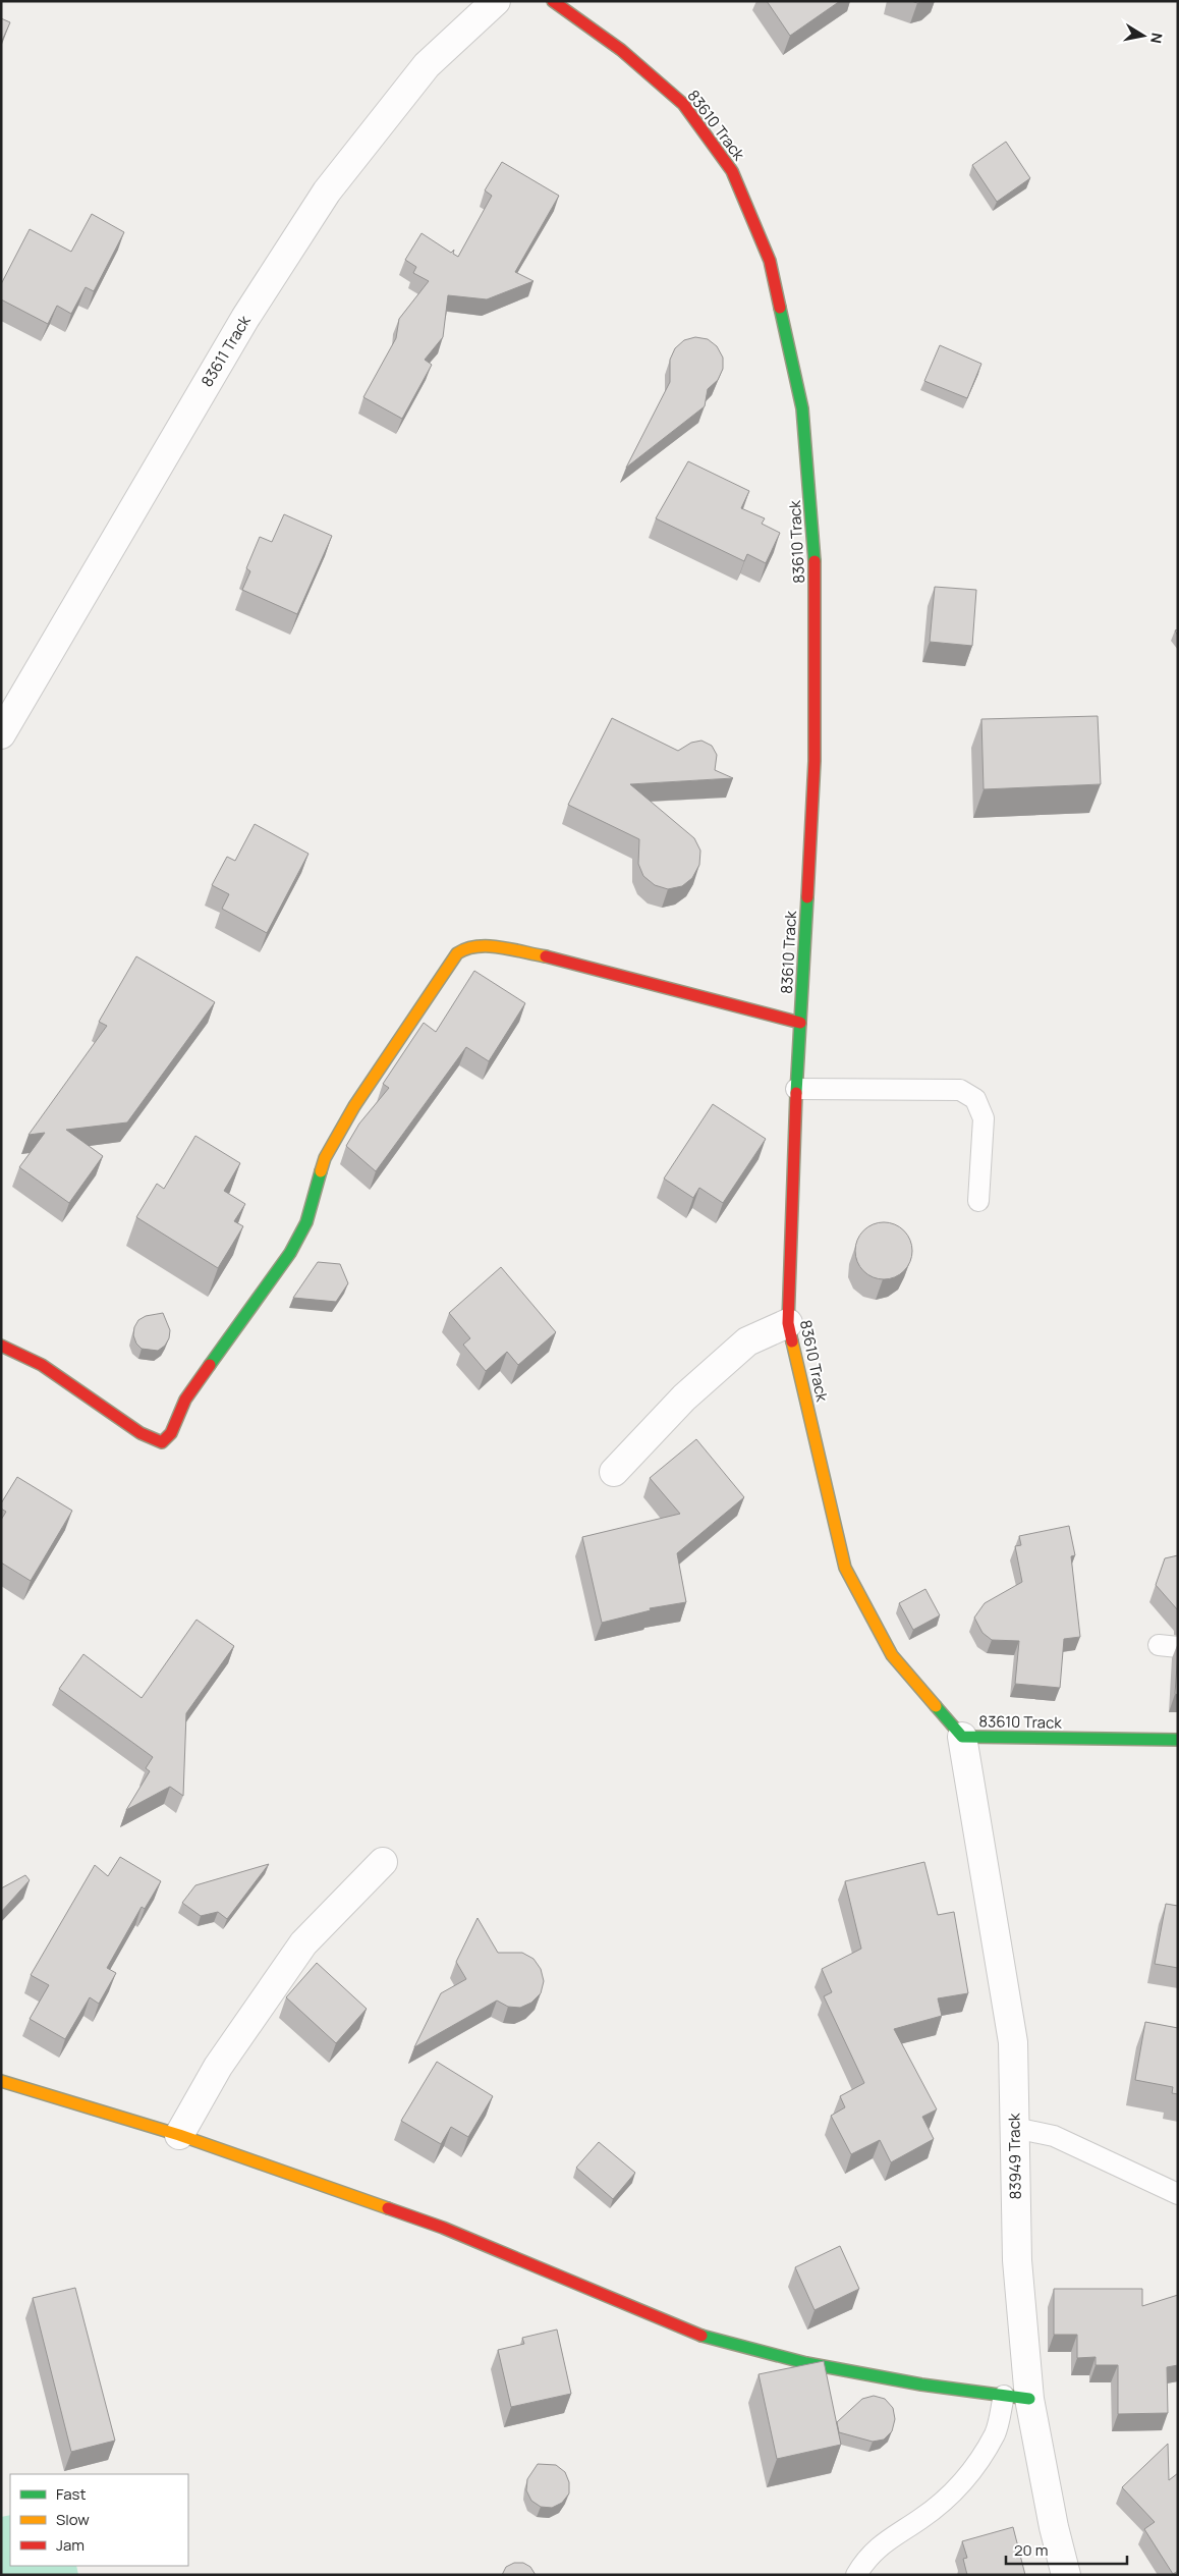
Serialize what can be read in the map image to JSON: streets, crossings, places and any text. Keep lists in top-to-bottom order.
{
  "streets": {
    "street": ["83610 Track", "83611 Track", "83949 Track"]
  },
  "crossings": [
    ["83610 Track", "83949 Track"]
  ],
  "legend": ["Fast", "Slow", "Jam"],
  "scale_bar": "20 m",
  "north": "right"
}
